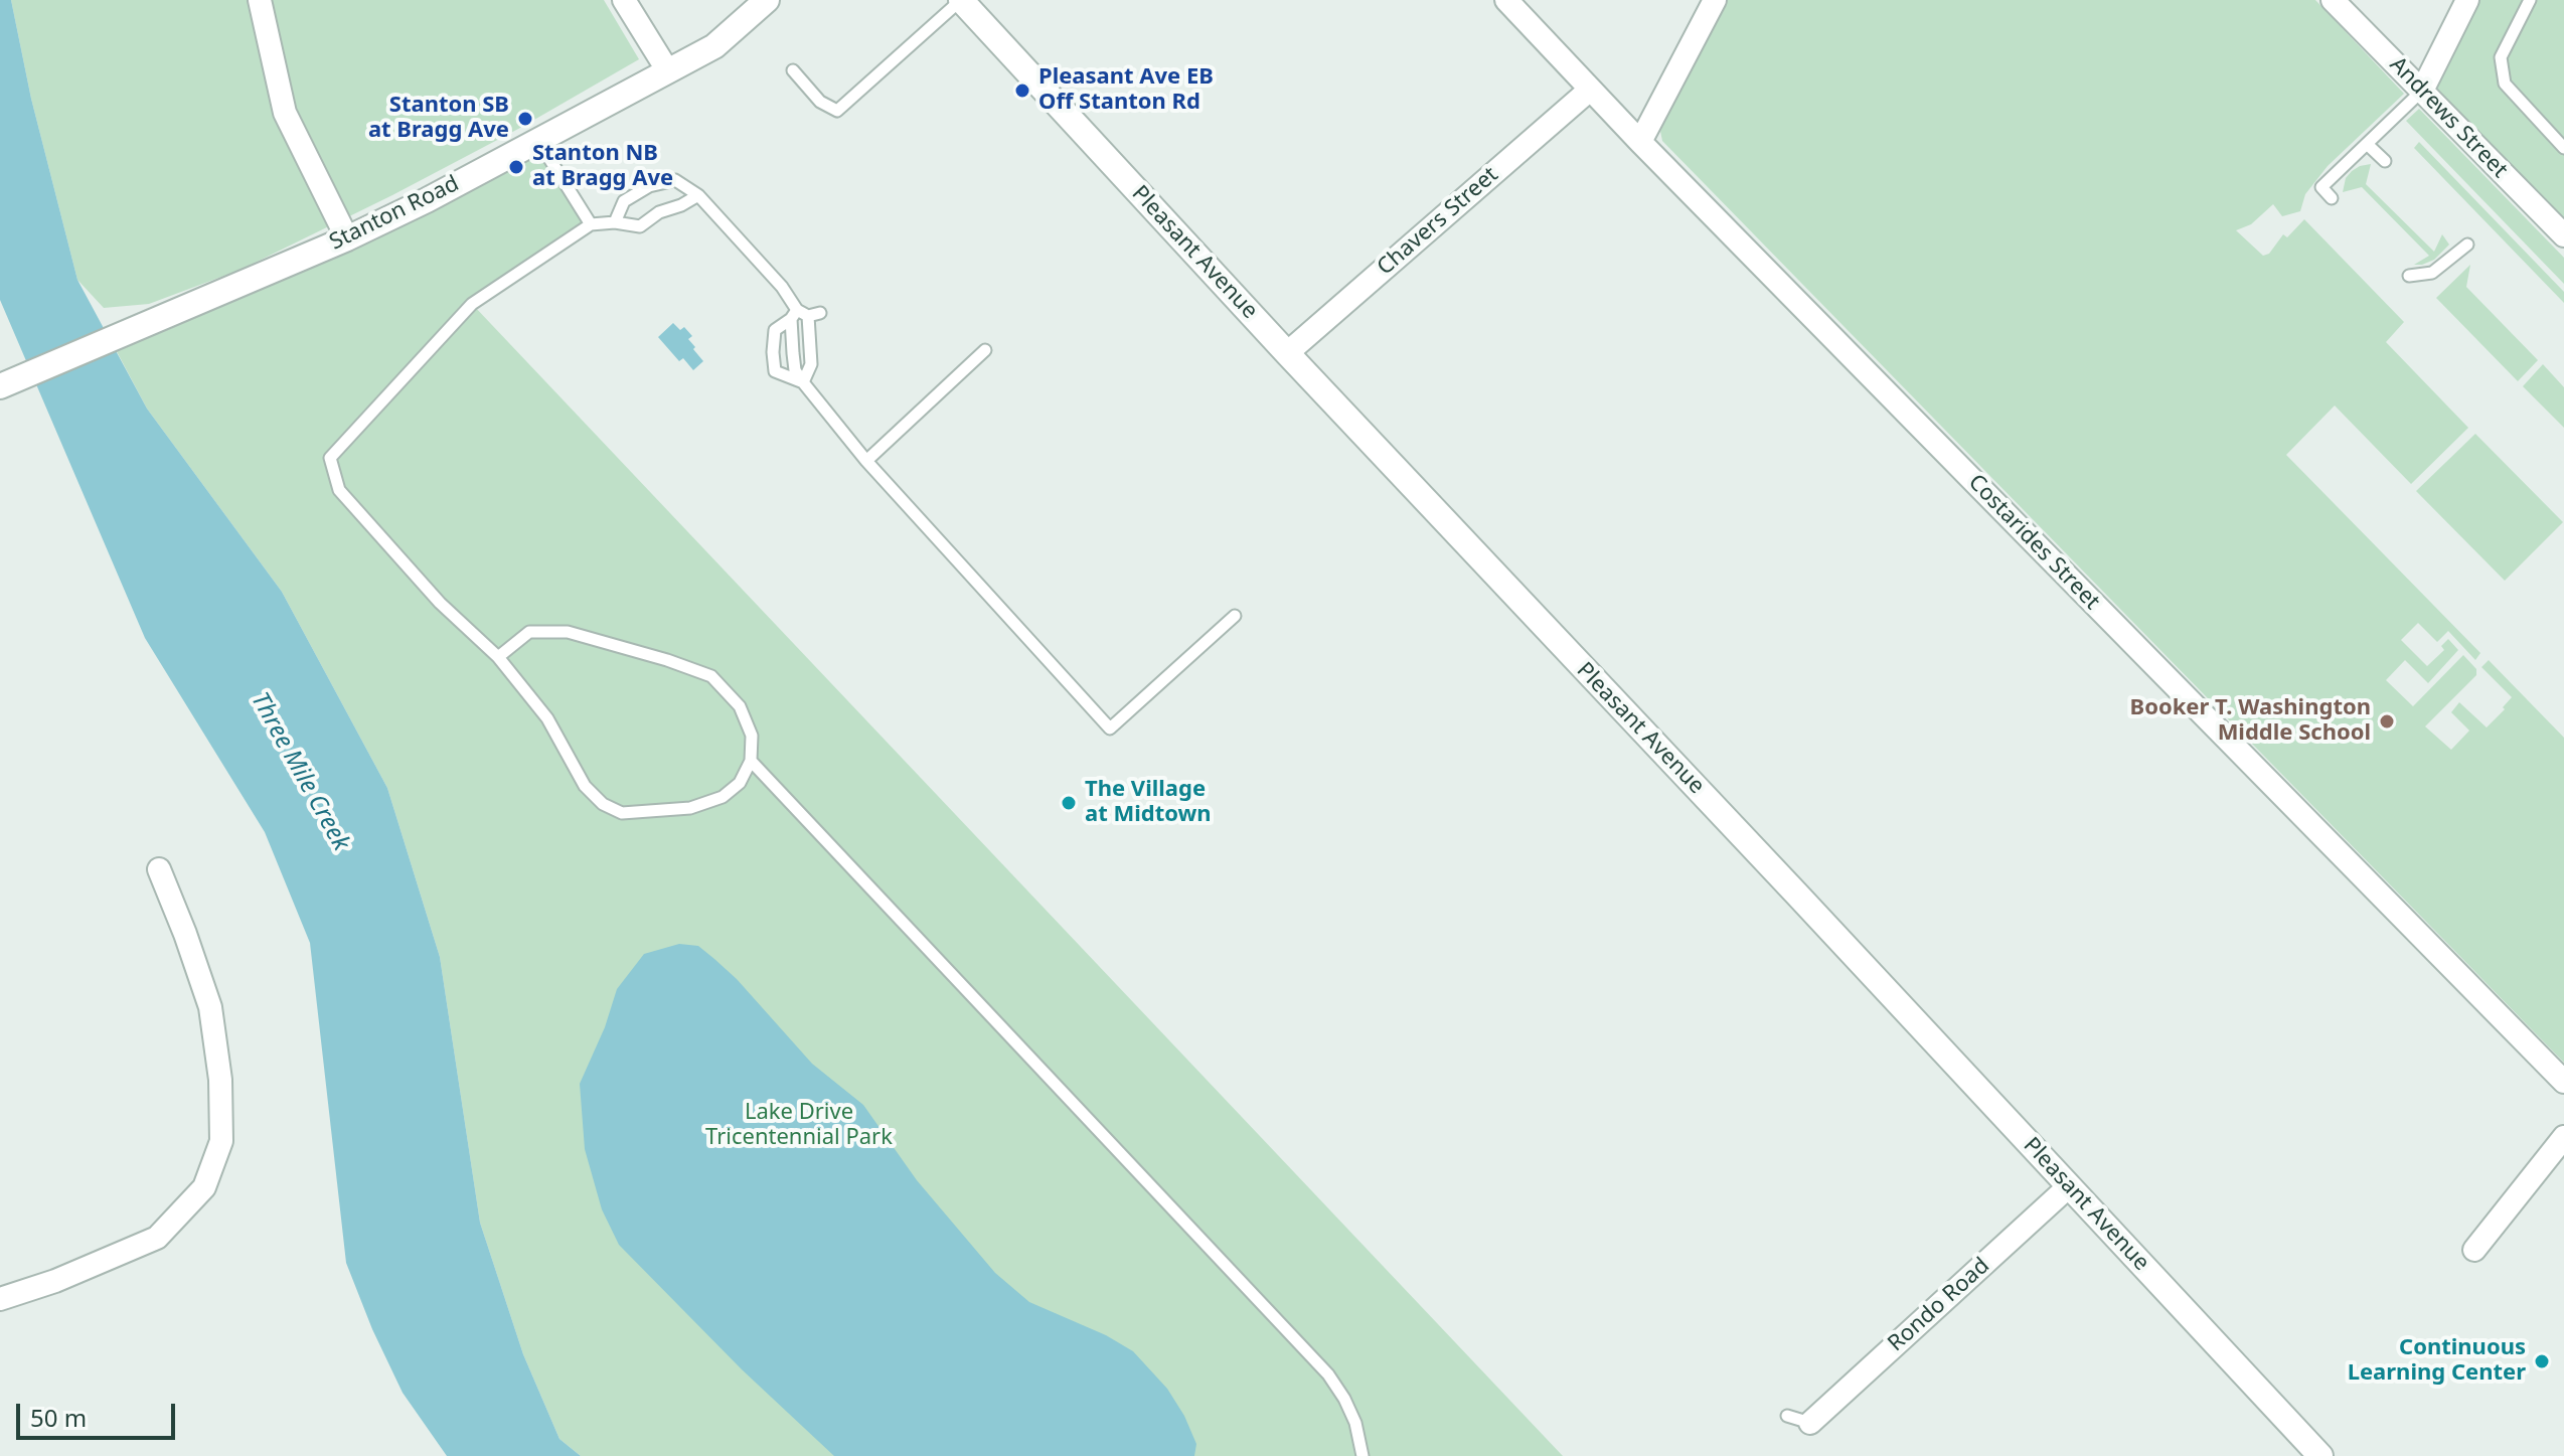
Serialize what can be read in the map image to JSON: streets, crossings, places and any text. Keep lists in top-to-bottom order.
{
  "streets": {
    "street": [
      "Andrews Street",
      "Stanton Road",
      "Chavers Street",
      "Pleasant Avenue",
      "Costarides Street",
      "Rondo Road"
    ]
  },
  "crossings": [
    ["Chavers Street", "Pleasant Avenue"],
    ["Chavers Street", "Costarides Street"],
    ["Pleasant Avenue", "Rondo Road"]
  ],
  "water": ["Three Mile Creek"],
  "parks": ["Lake Drive Tricentennial Park"],
  "places": [
    "Pleasant Ave EB Off Stanton Rd",
    "Stanton SB at Bragg Ave",
    "Stanton NB at Bragg Ave",
    "Booker T. Washington Middle School",
    "The Village at Midtown",
    "Continuous Learning Center"
  ],
  "scale_bar": "50 m"
}
